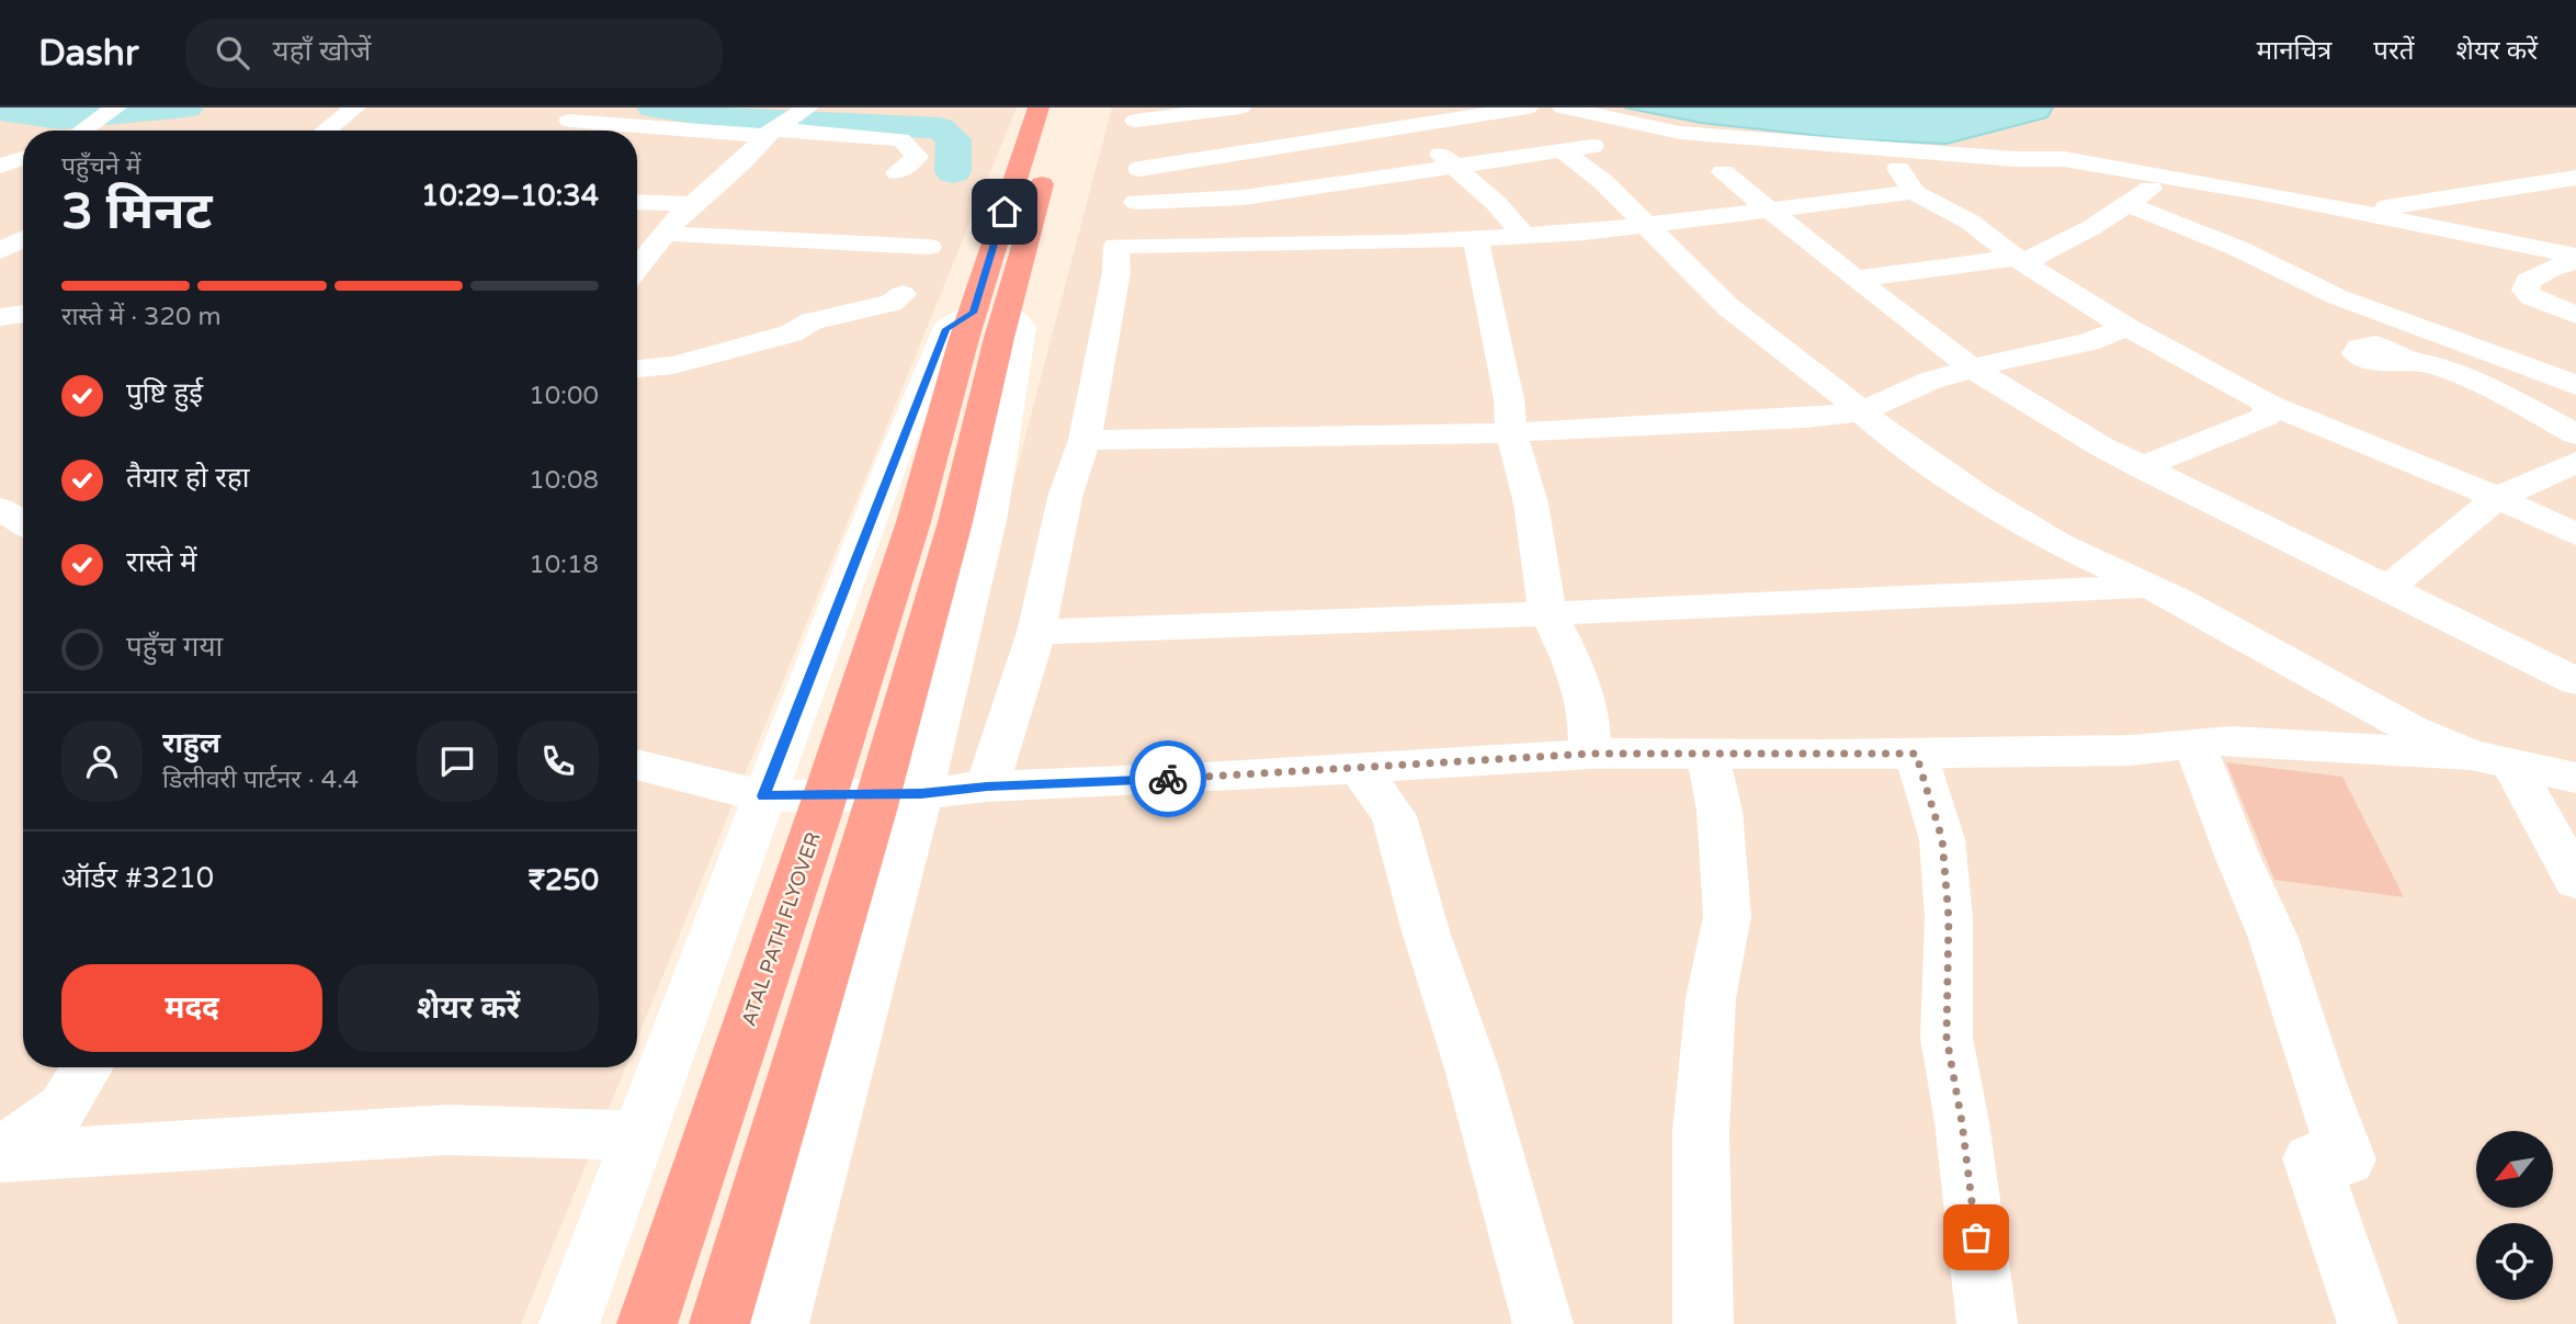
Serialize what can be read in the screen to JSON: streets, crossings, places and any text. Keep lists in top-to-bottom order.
{
  "streets": {
    "highway": ["ATAL PATH FLYOVER"]
  },
  "north": "bottom left",
  "page": {
    "header": "Dashr",
    "search": "यहाँ खोजें",
    "nav": ["मानचित्र", "परतें", "शेयर करें"],
    "heading": ["3 मिनट", "पहुँचने में", "10:29–10:34"],
    "panel": [
      "राहुल",
      "डिलीवरी पार्टनर · 4.4",
      "ऑर्डर #3210",
      "₹250"
    ],
    "bar": "रास्ते में · 320 m",
    "list": [
      ["पुष्टि हुई", "10:00"],
      ["तैयार हो रहा", "10:08"],
      ["रास्ते में", "10:18"],
      "पहुँच गया"
    ],
    "buttons": ["मदद", "शेयर करें"]
  }
}
